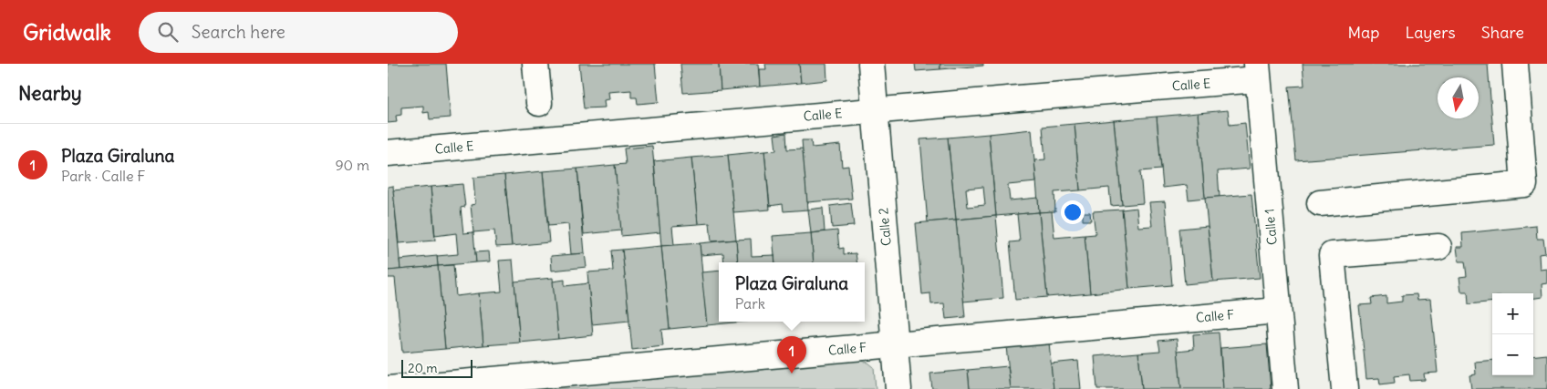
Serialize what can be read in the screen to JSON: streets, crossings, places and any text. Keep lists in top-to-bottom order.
{
  "streets": {
    "street": [
      "Calle E",
      "Calle 2",
      "Calle 1",
      "Calle F"
    ]
  },
  "crossings": [
    ["Calle E", "Calle 2"],
    ["Calle E", "Calle 1"],
    ["Calle 2", "Calle F"],
    ["Calle 1", "Calle F"]
  ],
  "scale_bar": "20 m",
  "north": "bottom",
  "page": {
    "header": "Gridwalk",
    "search": "Search here",
    "nav": ["Map", "Layers", "Share"],
    "heading": "Nearby",
    "list": [
      {
        "mark": "1",
        "name": "Plaza Giraluna",
        "note": "Park · Calle F",
        "value": "90 m"
      }
    ],
    "popup": ["Plaza Giraluna", "Park"],
    "map_buttons": ["+", "−"],
    "pins": "1",
    "scale": "20 m"
  }
}
